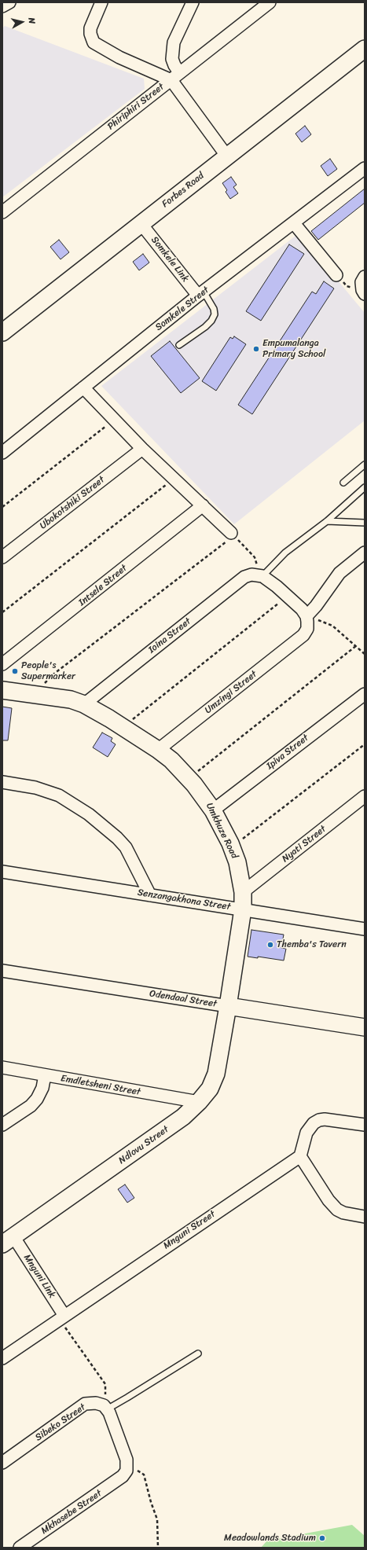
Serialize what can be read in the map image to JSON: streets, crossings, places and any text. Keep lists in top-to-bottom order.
{
  "streets": {
    "street": [
      "Phiriphiri Street",
      "Forbes Road",
      "Somkele Link",
      "Somkele Street",
      "Ubokotshiki Street",
      "Intsele Street",
      "Ioina Street",
      "Umzingi Street",
      "Ipiva Street",
      "Umkhuze Road",
      "Nyati Street",
      "Senzangakhona Street",
      "Odendaal Street",
      "Emdletsheni Street",
      "Ndlovu Street",
      "Mnguni Street",
      "Mnguni Link",
      "Sibeko Street",
      "Mkhasebe Street"
    ]
  },
  "crossings": [
    ["Forbes Road", "Somkele Link"],
    ["Somkele Link", "Somkele Street"],
    ["Ioina Street", "Umkhuze Road"],
    ["Umzingi Street", "Umkhuze Road"],
    ["Ipiva Street", "Umkhuze Road"],
    ["Umkhuze Road", "Nyati Street"],
    ["Umkhuze Road", "Senzangakhona Street"],
    ["Umkhuze Road", "Odendaal Street"],
    ["Umkhuze Road", "Ndlovu Street"],
    ["Odendaal Street", "Ndlovu Street"],
    ["Emdletsheni Street", "Ndlovu Street"],
    ["Ndlovu Street", "Mnguni Link"],
    ["Mnguni Street", "Mnguni Link"]
  ],
  "places": [
    "Empumalanga Primary School",
    "People's Supermarker",
    "Themba's Tavern",
    "Meadowlands Stadium"
  ],
  "north": "right"
}
